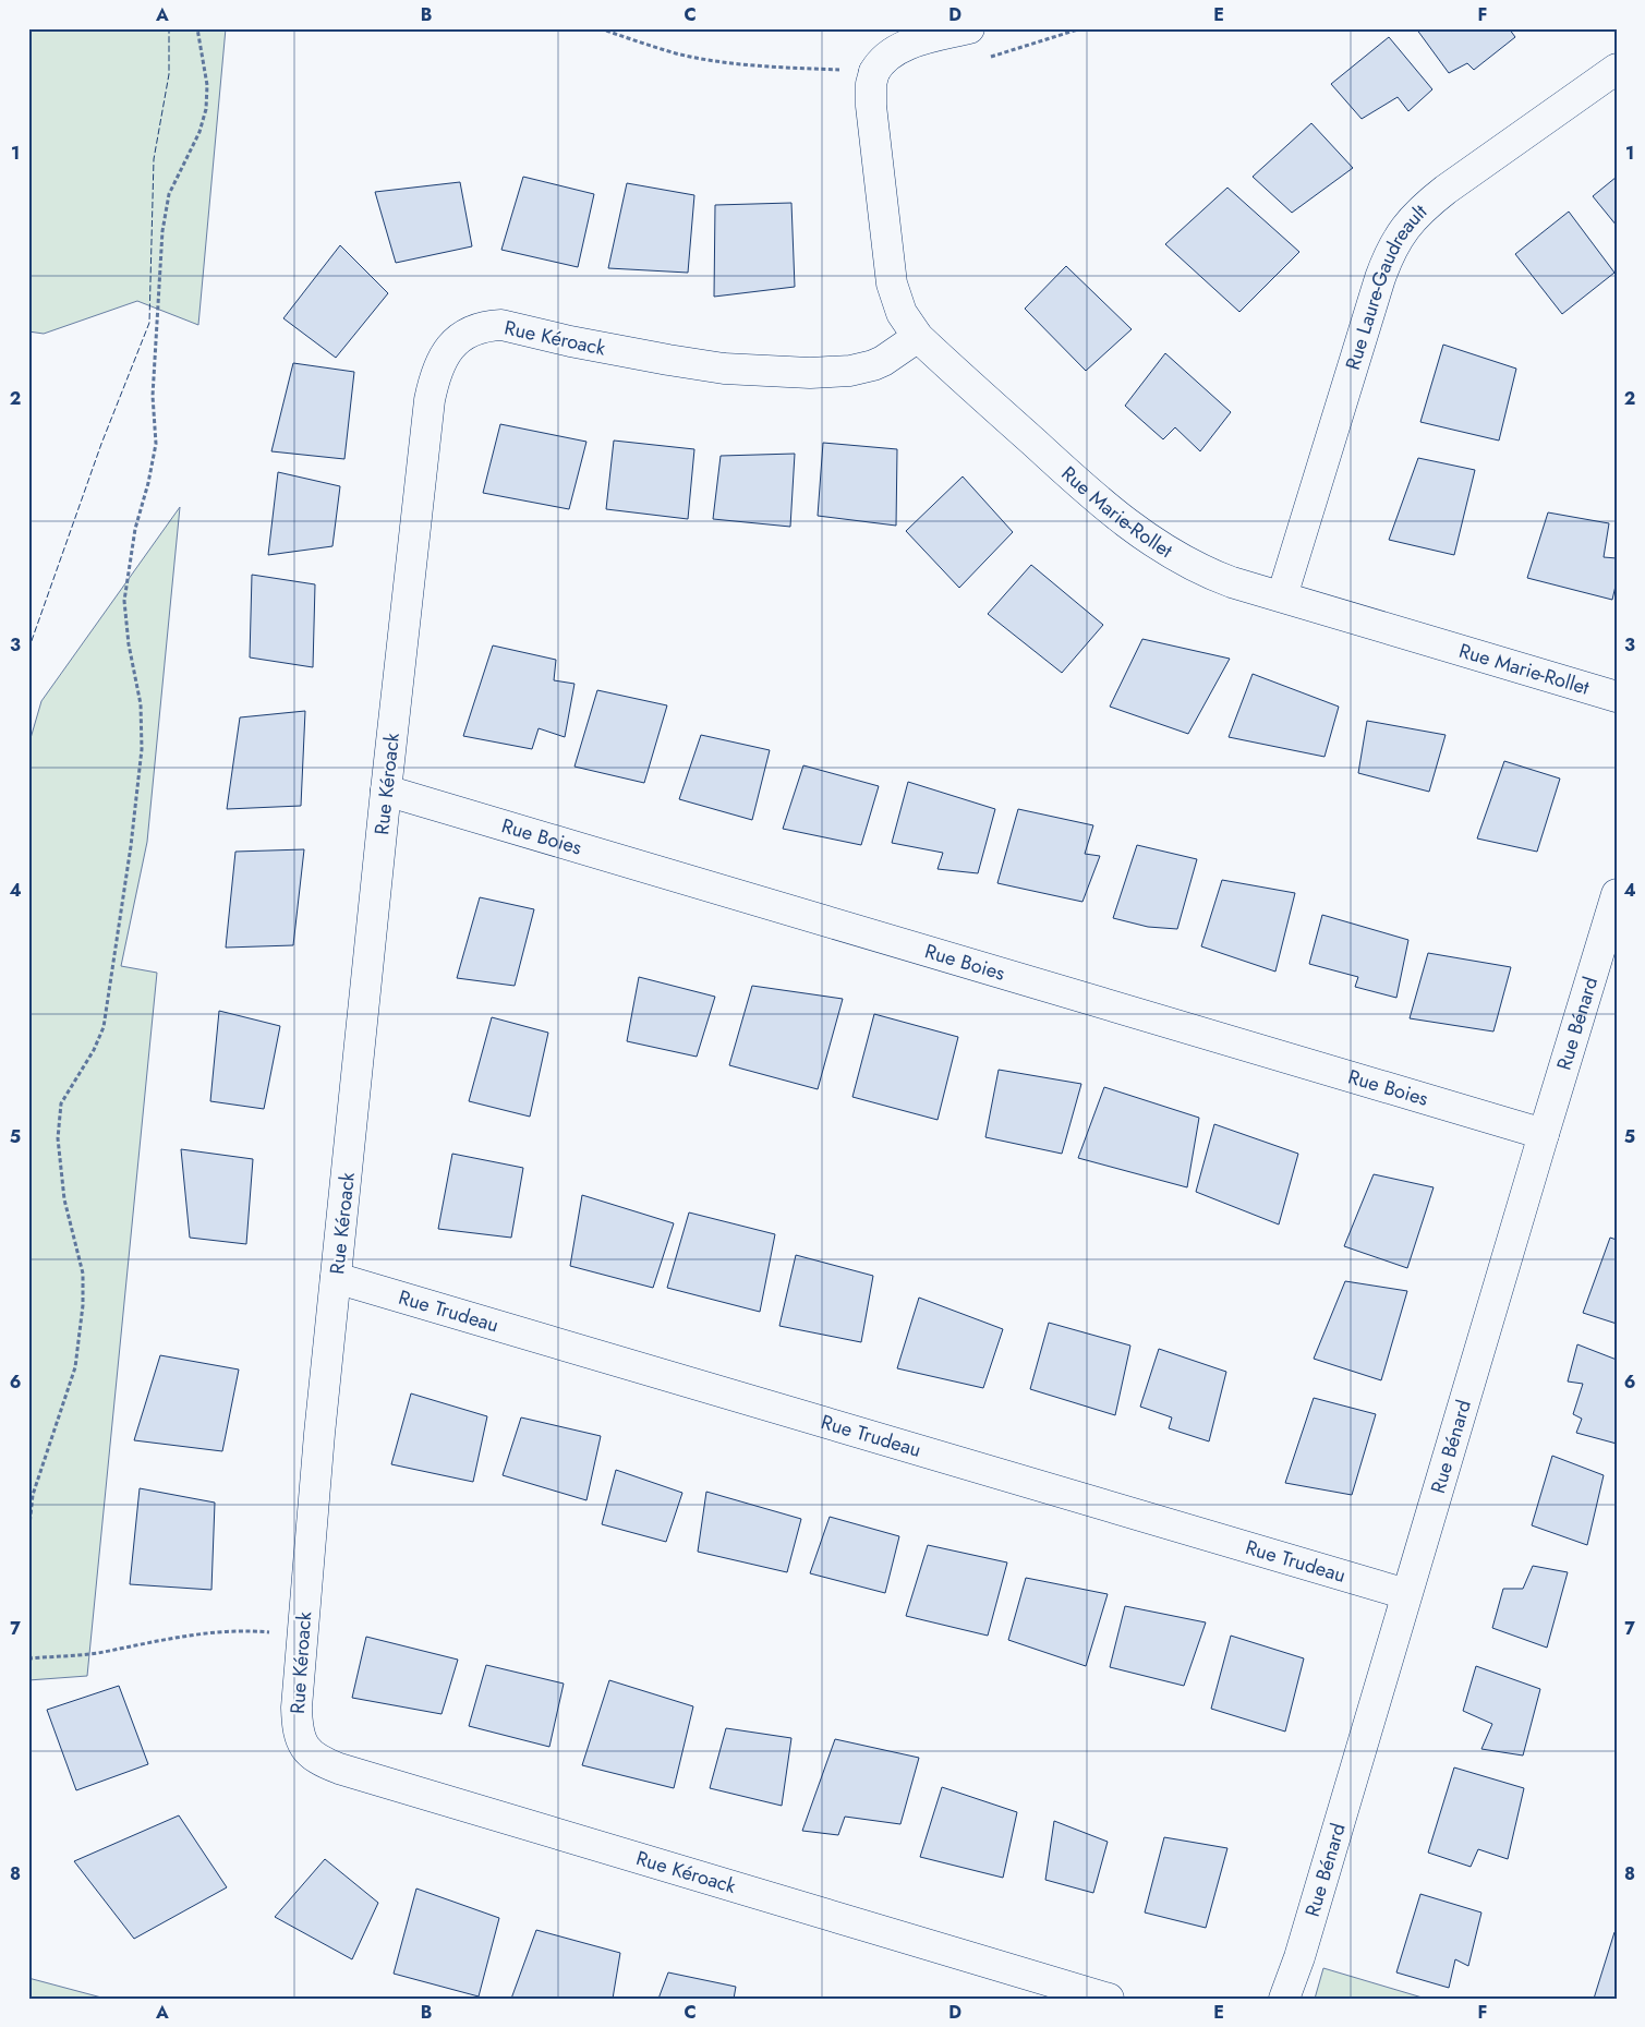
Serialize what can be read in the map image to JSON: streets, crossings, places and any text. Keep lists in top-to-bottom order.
{
  "streets": {
    "street": [
      "Rue Laure-Gaudreault",
      "Rue Kéroack",
      "Rue Marie-Rollet",
      "Rue Boies",
      "Rue Bénard",
      "Rue Trudeau"
    ]
  },
  "crossings": [
    ["Rue Laure-Gaudreault", "Rue Marie-Rollet"],
    ["Rue Kéroack", "Rue Marie-Rollet"],
    ["Rue Kéroack", "Rue Boies"],
    ["Rue Kéroack", "Rue Trudeau"],
    ["Rue Boies", "Rue Bénard"],
    ["Rue Bénard", "Rue Trudeau"]
  ],
  "grid": {
    "columns": [
      "A",
      "B",
      "C",
      "D",
      "E",
      "F"
    ],
    "rows": [
      "1",
      "2",
      "3",
      "4",
      "5",
      "6",
      "7",
      "8"
    ]
  }
}
